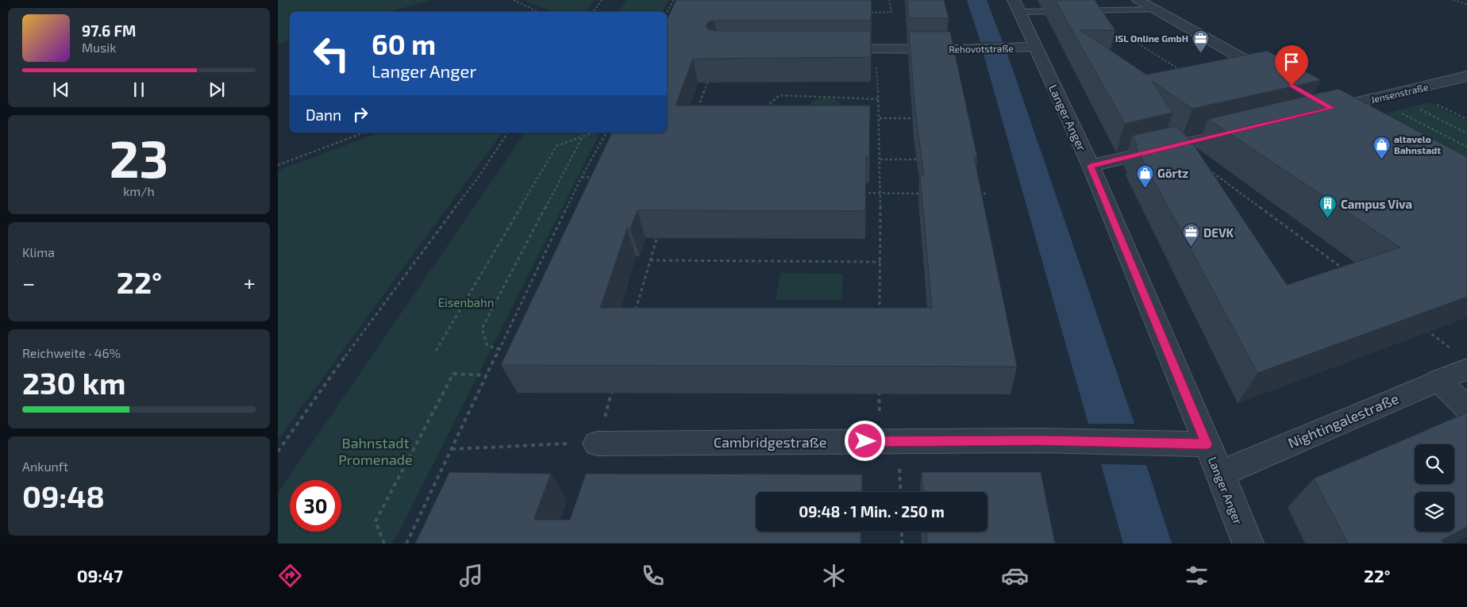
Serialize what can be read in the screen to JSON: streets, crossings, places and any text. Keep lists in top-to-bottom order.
{
  "streets": {
    "street": [
      "Rehovotstraße",
      "Jensenstraße",
      "Langer Anger",
      "Nightingalestraße",
      "Cambridgestraße"
    ]
  },
  "crossings": [
    ["Rehovotstraße", "Langer Anger"],
    ["Langer Anger", "Nightingalestraße"],
    ["Langer Anger", "Cambridgestraße"]
  ],
  "parks": ["Eisenbahn", "Bahnstadt Promenade"],
  "places": {
    "office": ["ISL Online GmbH", "DEVK"],
    "shop": ["altavelo Bahnstadt", "Görtz"],
    "building": ["Campus Viva"]
  },
  "page": {
    "turn": ["60 m", "Langer Anger"],
    "song": ["97.6 FM", "Musik"],
    "then": "Dann",
    "tile": [
      ["23", "km/h"],
      "Klima",
      ["Reichweite · 46%", "230 km"],
      ["Ankunft", "09:48"]
    ],
    "heat": ["−", "22°", "+"],
    "limit": "30",
    "trip": "09:48 · 1 Min. · 250 m",
    "tabs": ["09:47", "22°"]
  }
}
